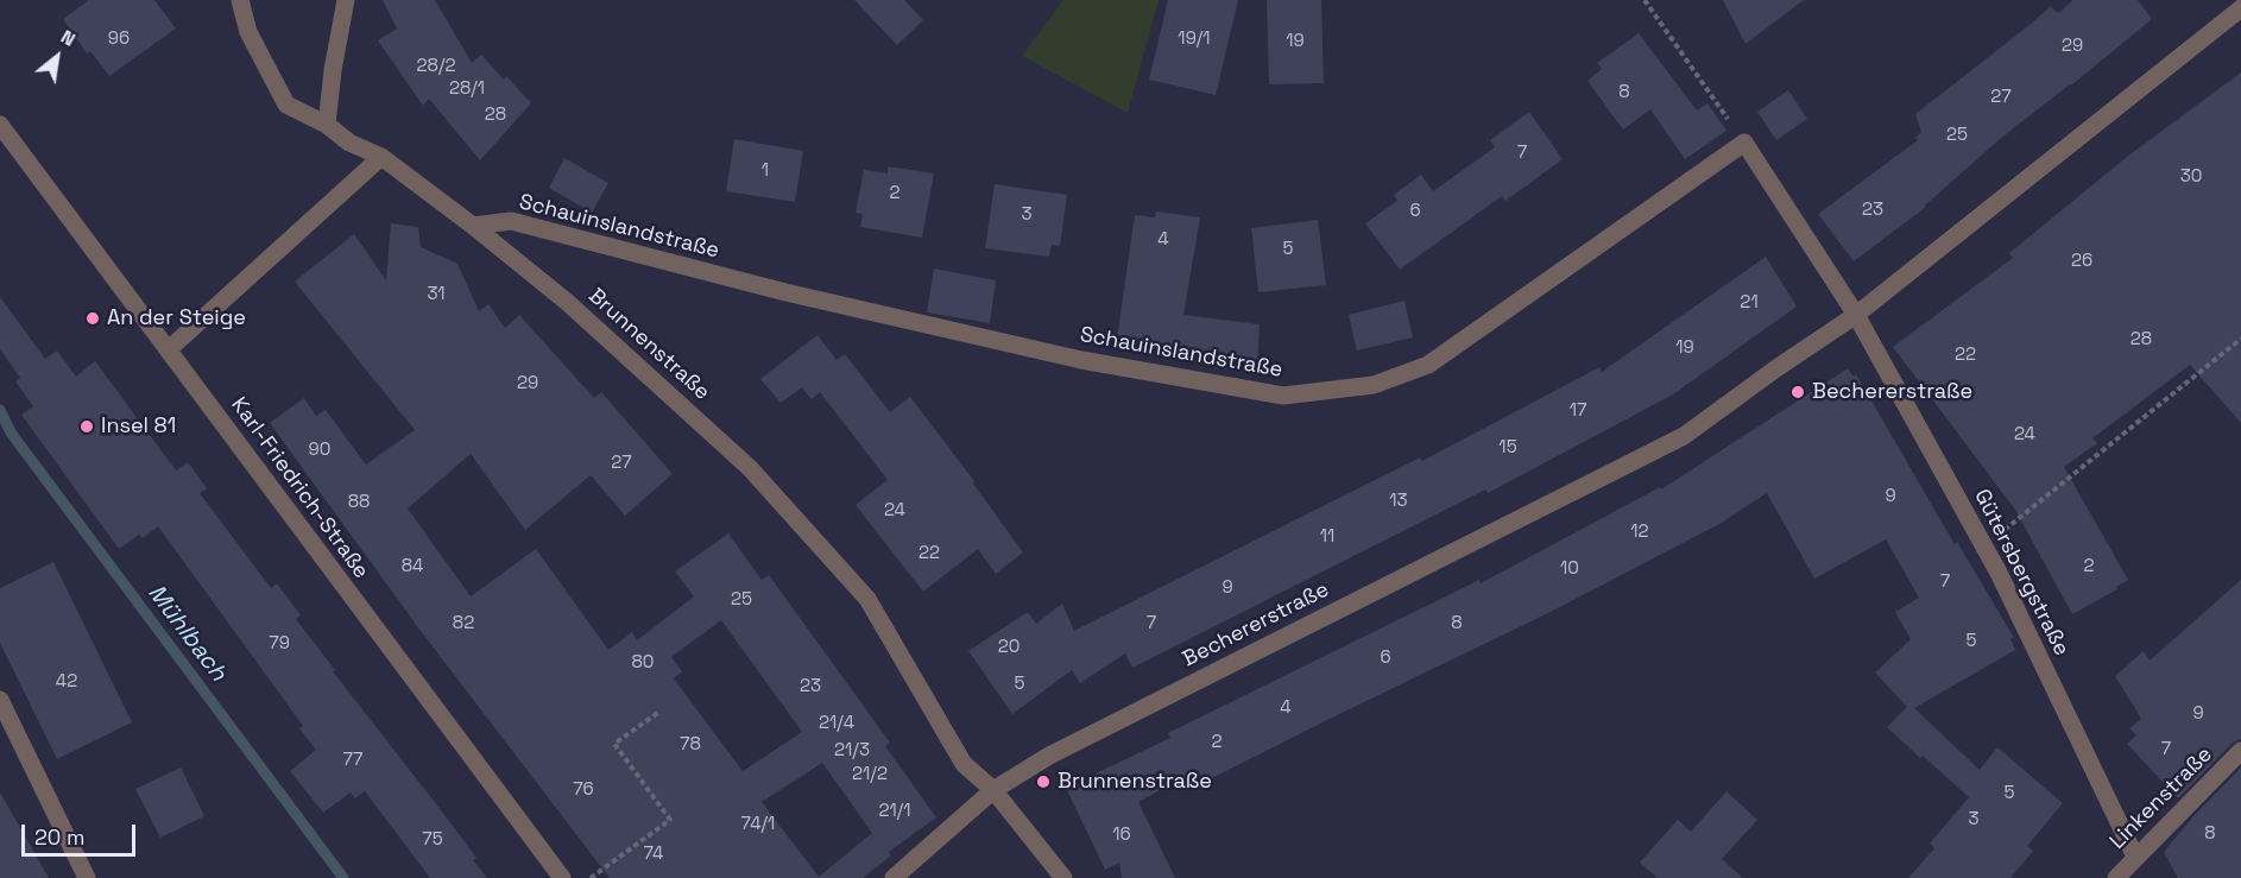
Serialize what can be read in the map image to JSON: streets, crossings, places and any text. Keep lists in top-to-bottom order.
{
  "streets": {
    "street": [
      "Schauinslandstraße",
      "Brunnenstraße",
      "Karl-Friedrich-Straße",
      "Gütersbergstraße",
      "Bechererstraße",
      "Linkenstraße"
    ]
  },
  "crossings": [
    ["Schauinslandstraße", "Brunnenstraße"],
    ["Brunnenstraße", "Bechererstraße"],
    ["Gütersbergstraße", "Bechererstraße"],
    ["Gütersbergstraße", "Linkenstraße"]
  ],
  "water": ["Mühlbach"],
  "places": [
    "An der Steige",
    "Bechererstraße",
    "Insel 81",
    "Brunnenstraße"
  ],
  "house_numbers": [
    "96",
    "19/1",
    "19",
    "29",
    "28/2",
    "28/1",
    "8",
    "27",
    "28",
    "25",
    "7",
    "1",
    "30",
    "2",
    "23",
    "6",
    "3",
    "4",
    "5",
    "26",
    "31",
    "21",
    "28",
    "19",
    "22",
    "29",
    "17",
    "24",
    "15",
    "90",
    "27",
    "9",
    "13",
    "88",
    "24",
    "12",
    "11",
    "22",
    "84",
    "2",
    "10",
    "7",
    "9",
    "25",
    "82",
    "7",
    "8",
    "5",
    "79",
    "20",
    "6",
    "80",
    "42",
    "5",
    "23",
    "4",
    "9",
    "21/4",
    "2",
    "78",
    "7",
    "21/3",
    "77",
    "21/2",
    "76",
    "5",
    "21/1",
    "3",
    "74/1",
    "8",
    "16",
    "75",
    "74"
  ],
  "scale_bar": "20 m",
  "north": "top right"
}
